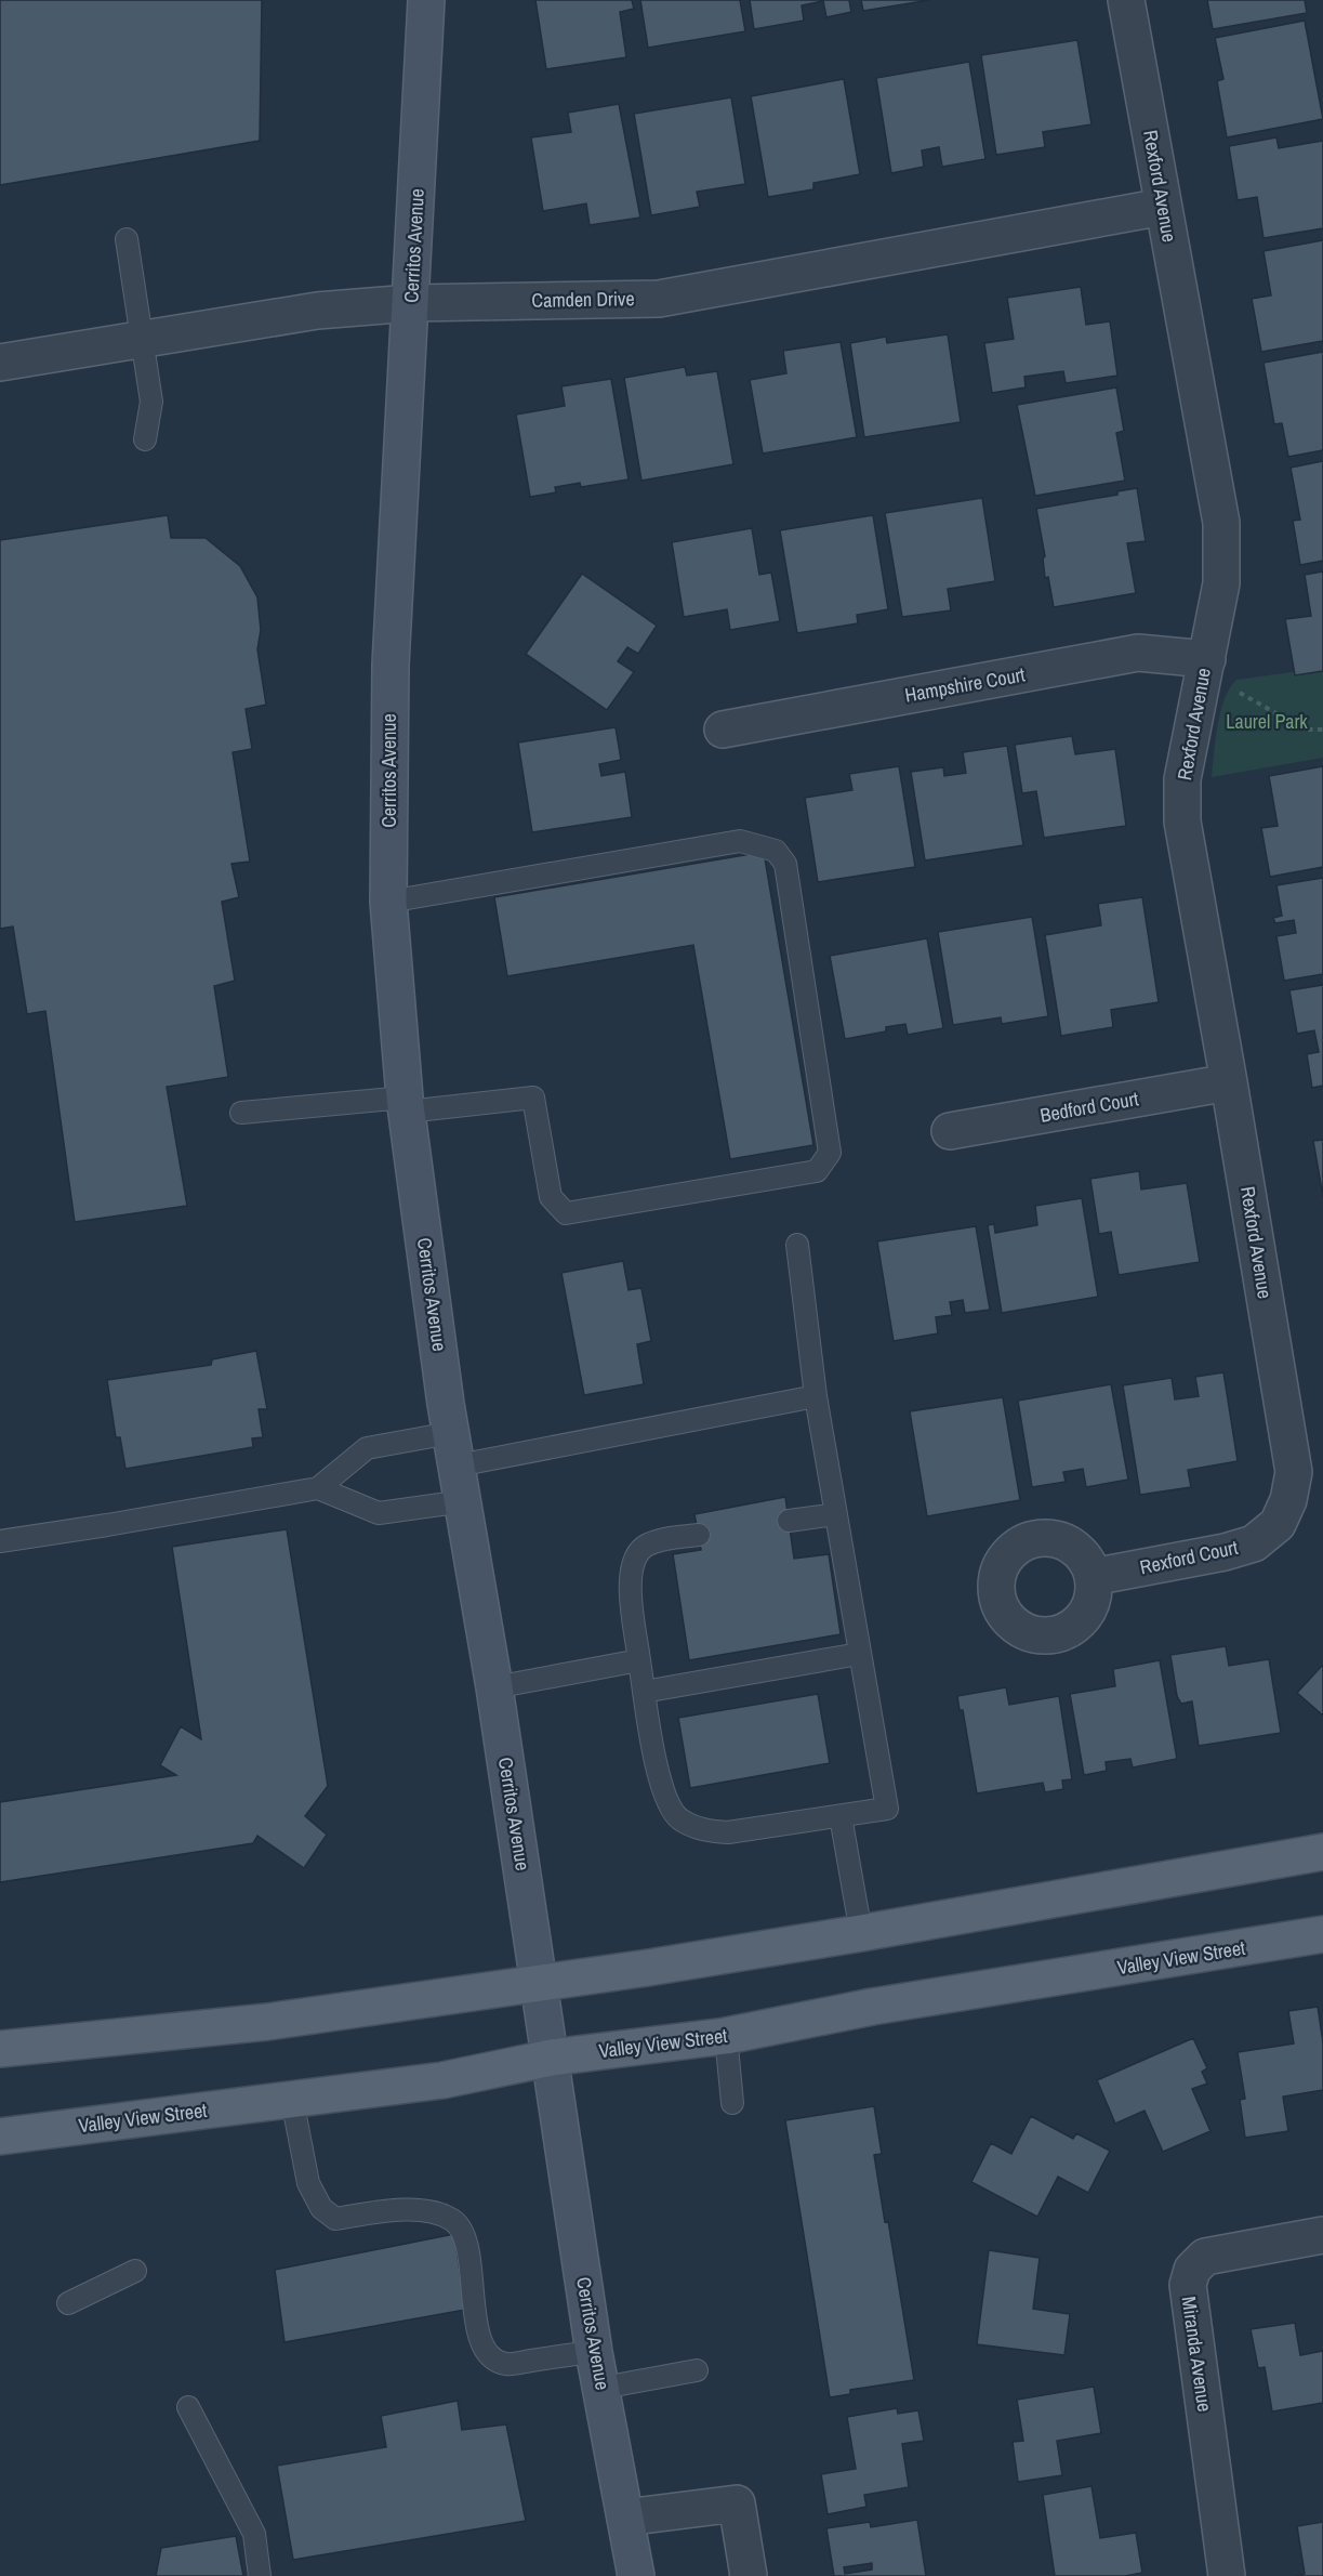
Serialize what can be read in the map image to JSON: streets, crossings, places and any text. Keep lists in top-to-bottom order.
{
  "streets": {
    "main road": ["Cerritos Avenue", "Valley View Street"],
    "street": [
      "Rexford Avenue",
      "Camden Drive",
      "Hampshire Court",
      "Bedford Court",
      "Rexford Court",
      "Miranda Avenue"
    ]
  },
  "crossings": [
    ["Rexford Avenue", "Camden Drive"],
    ["Rexford Avenue", "Hampshire Court"],
    ["Rexford Avenue", "Bedford Court"],
    ["Rexford Avenue", "Rexford Court"],
    ["Cerritos Avenue", "Camden Drive"],
    ["Cerritos Avenue", "Valley View Street"]
  ],
  "parks": ["Laurel Park"]
}
